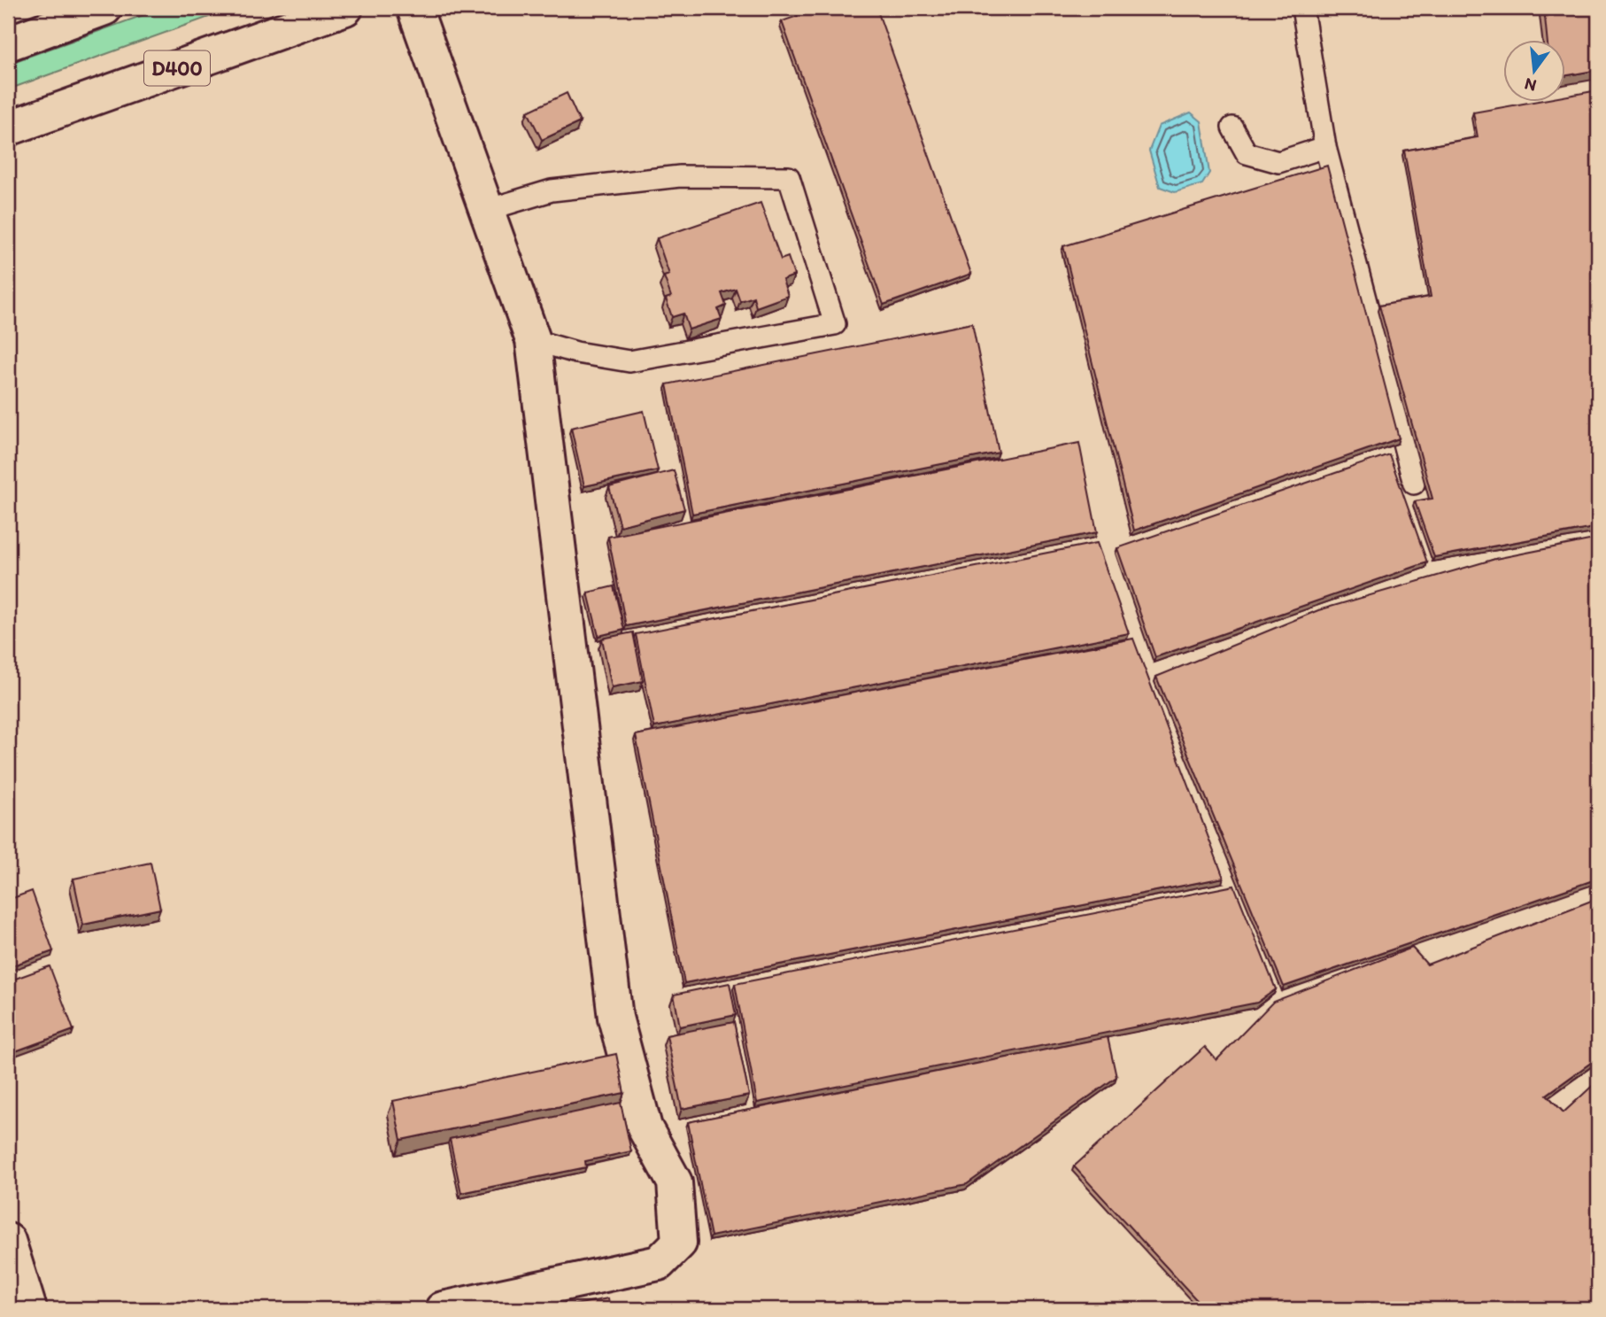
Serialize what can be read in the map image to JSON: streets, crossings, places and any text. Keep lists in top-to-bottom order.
{
  "streets": {
    "main road": ["D400"]
  },
  "north": "bottom"
}
